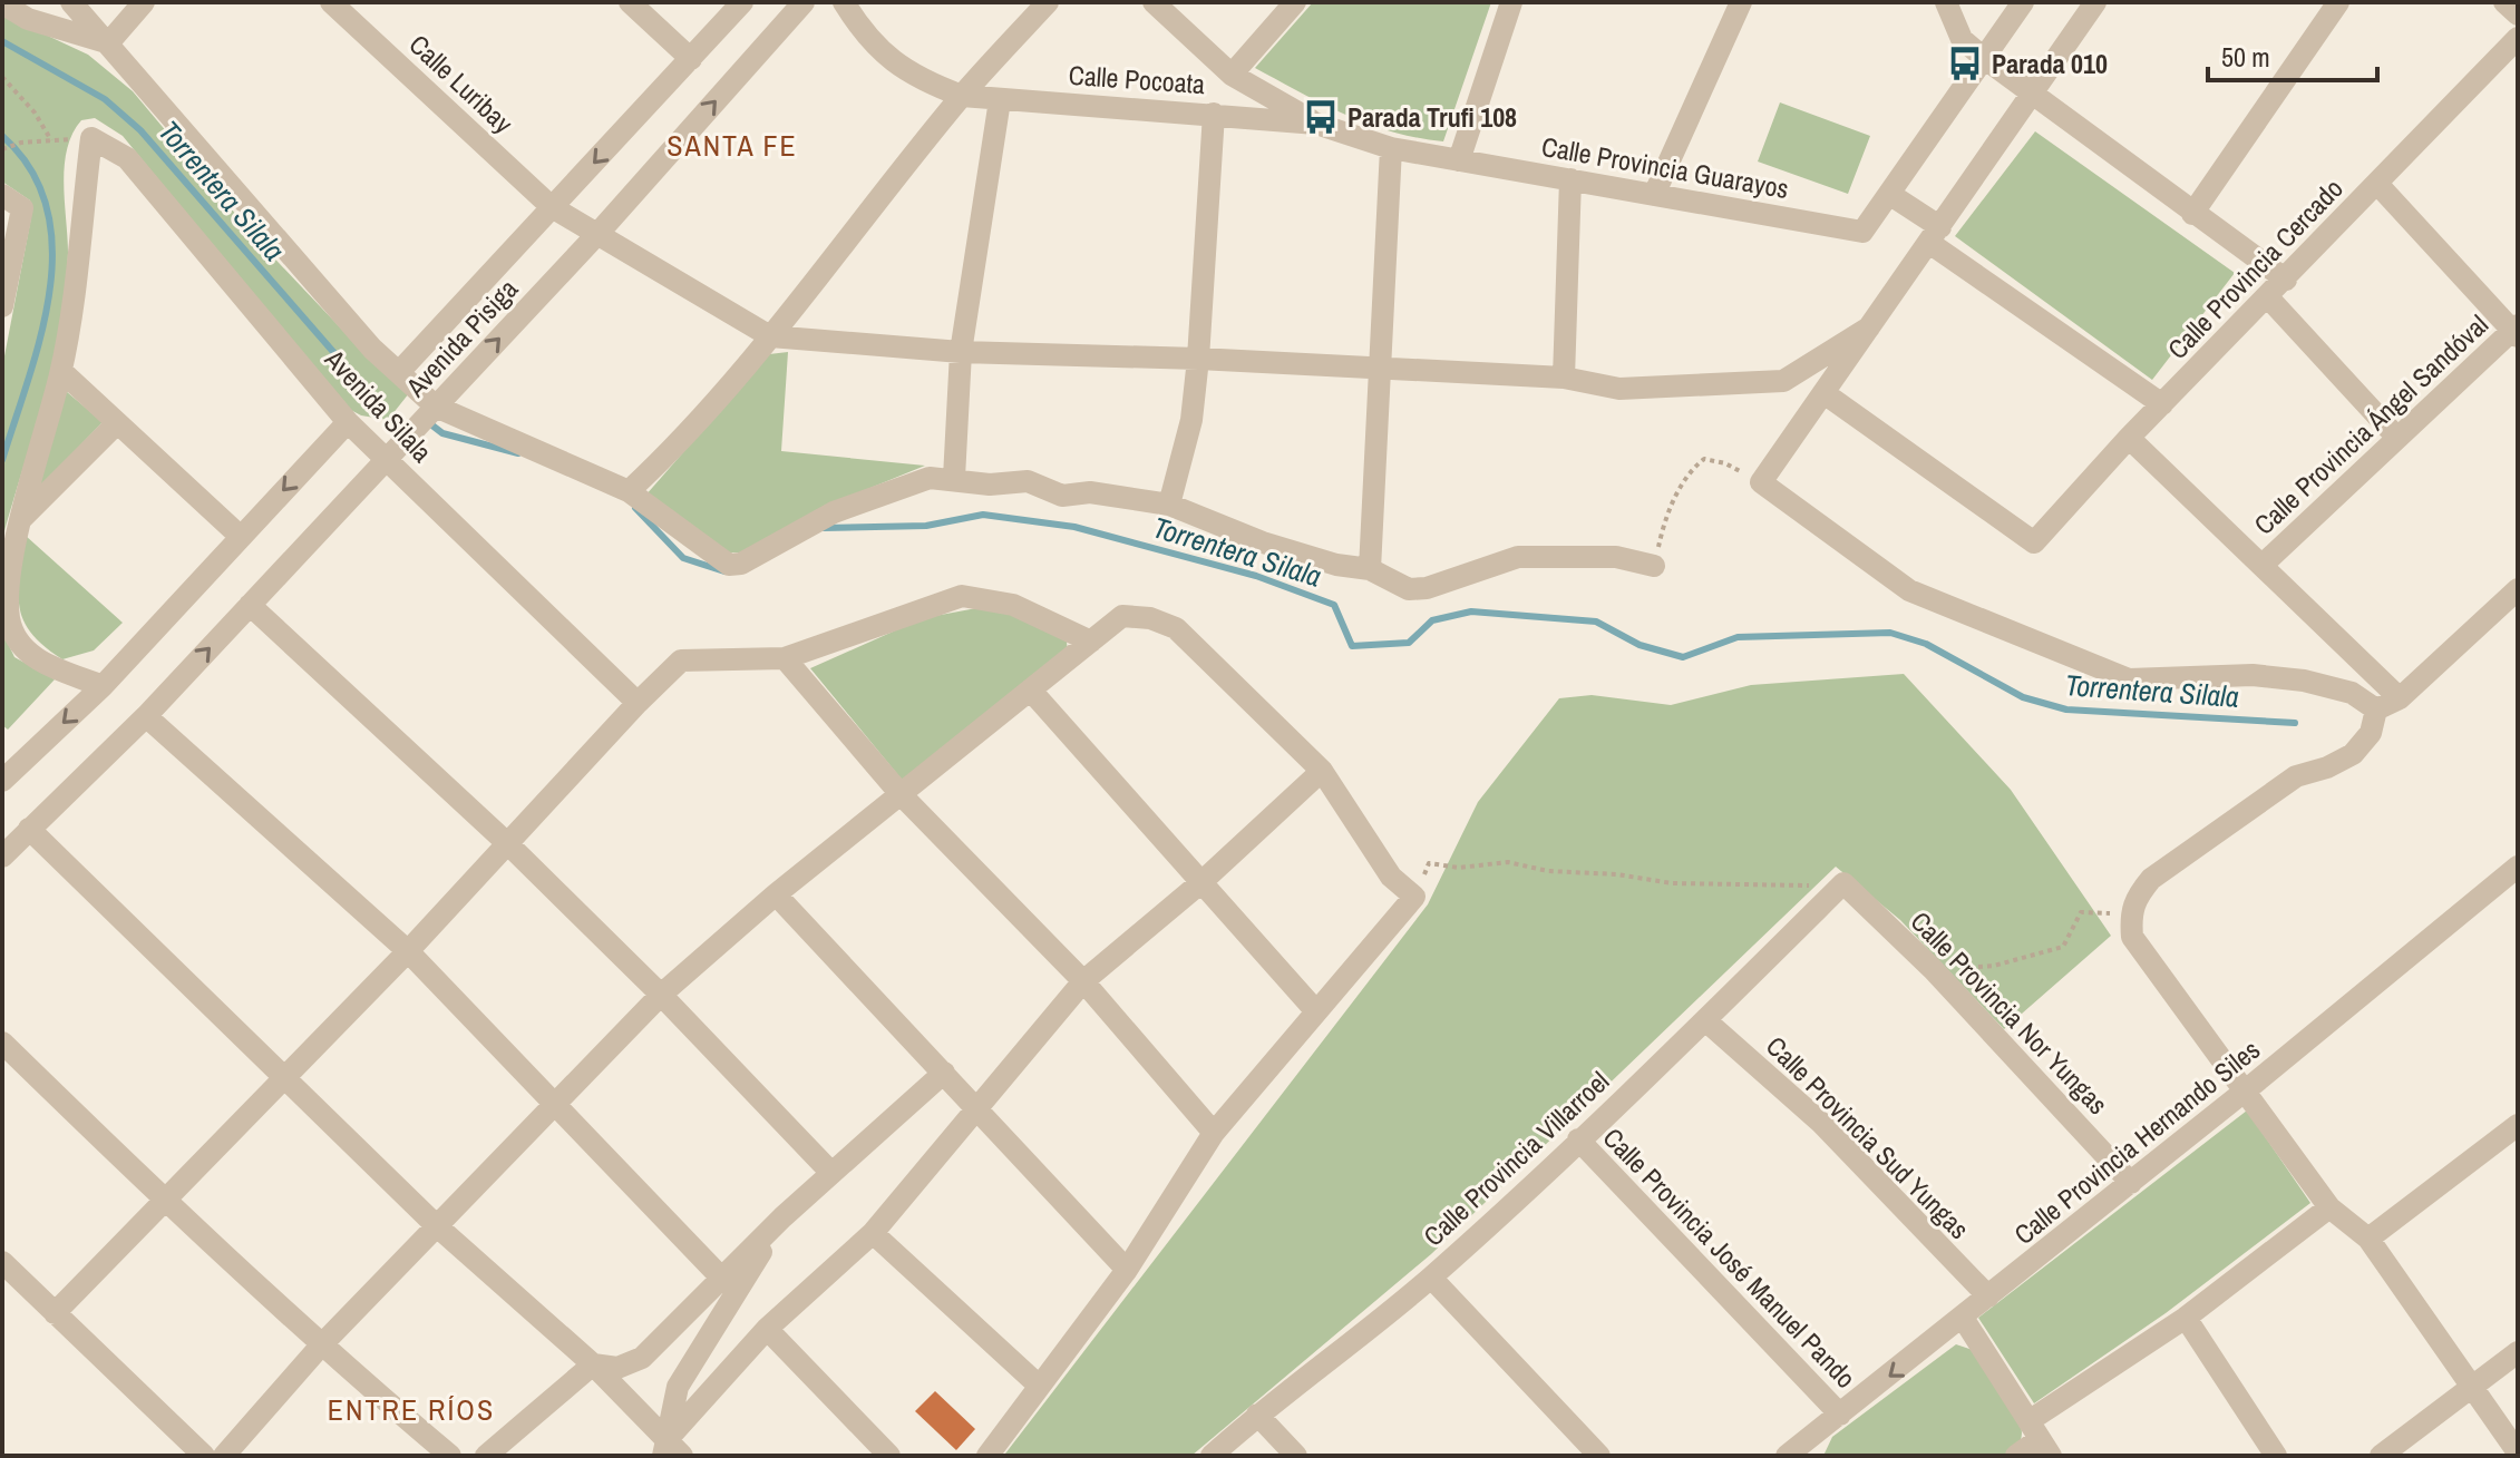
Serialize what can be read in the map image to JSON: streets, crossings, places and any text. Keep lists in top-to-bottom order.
{
  "streets": {
    "street": [
      "Calle Pocoata",
      "Calle Luribay",
      "Calle Provincia Guarayos",
      "Calle Provincia Cercado",
      "Avenida Pisiga",
      "Avenida Silala",
      "Calle Provincia Ángel Sandóval",
      "Calle Provincia Nor Yungas",
      "Calle Provincia Sud Yungas",
      "Calle Provincia Hernando Siles",
      "Calle Provincia Villarroel",
      "Calle Provincia José Manuel Pando"
    ]
  },
  "crossings": [
    ["Calle Pocoata", "Calle Provincia Guarayos"],
    ["Calle Luribay", "Avenida Pisiga"],
    ["Avenida Pisiga", "Avenida Silala"],
    ["Calle Provincia Nor Yungas", "Calle Provincia Hernando Siles"],
    ["Calle Provincia Nor Yungas", "Calle Provincia Villarroel"],
    ["Calle Provincia Sud Yungas", "Calle Provincia Hernando Siles"],
    ["Calle Provincia Sud Yungas", "Calle Provincia Villarroel"],
    ["Calle Provincia Hernando Siles", "Calle Provincia José Manuel Pando"],
    ["Calle Provincia Villarroel", "Calle Provincia José Manuel Pando"]
  ],
  "districts": ["SANTA FE", "ENTRE RÍOS"],
  "water": ["Torrentera Silala"],
  "places": {
    "bus stop": ["Parada 010", "Parada Trufi 108"]
  },
  "scale_bar": "50 m"
}
